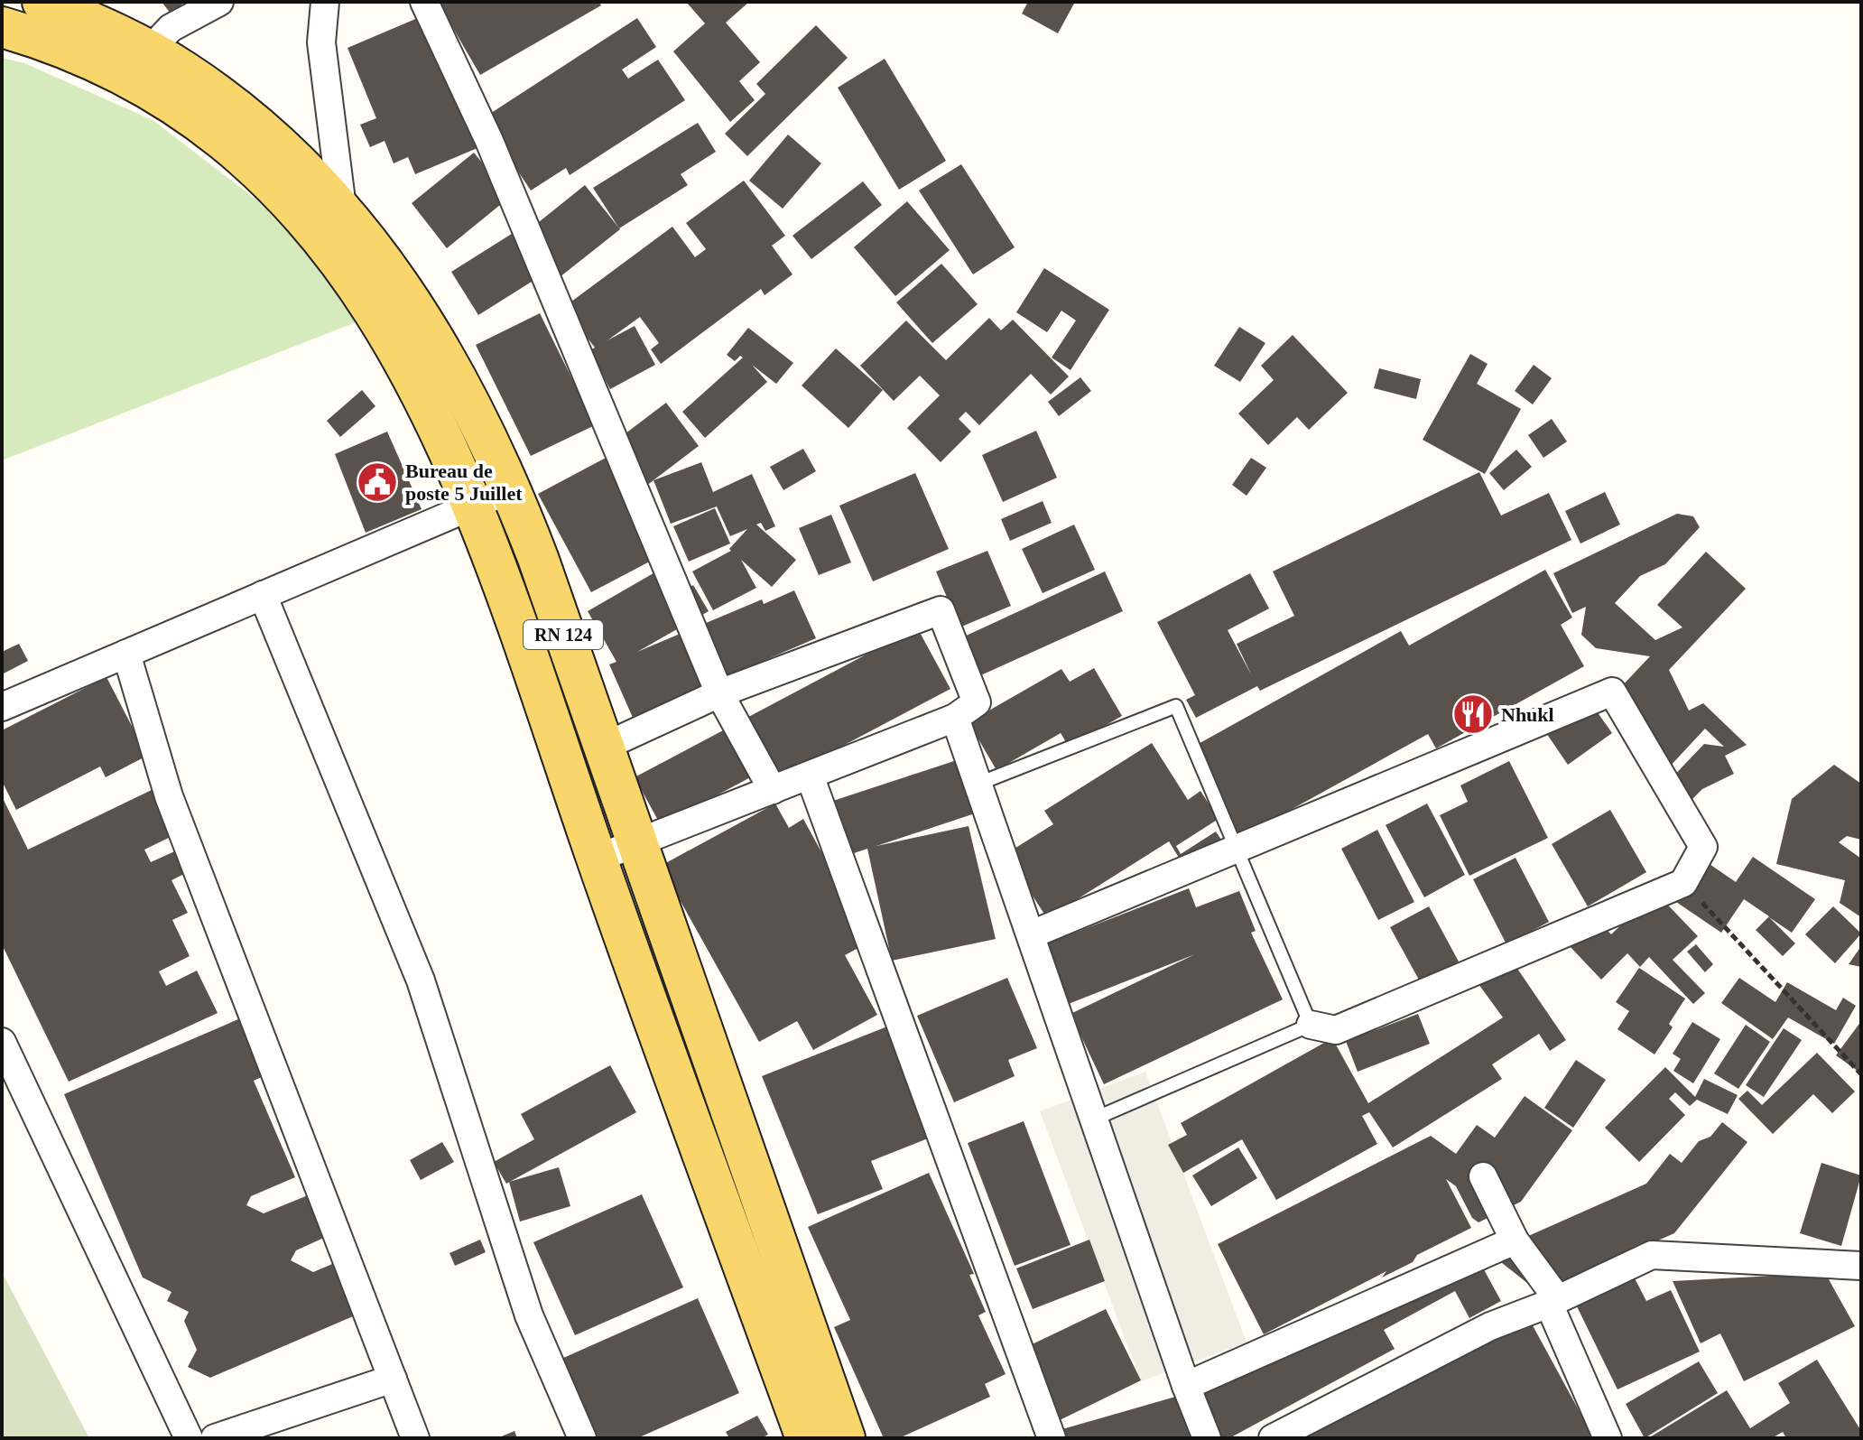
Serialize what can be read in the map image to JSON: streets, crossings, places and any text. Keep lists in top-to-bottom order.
{
  "streets": {
    "main road": ["RN 124"]
  },
  "places": {
    "public building": ["Bureau de poste 5 Juillet"],
    "restaurant": ["Nhukl"]
  }
}
